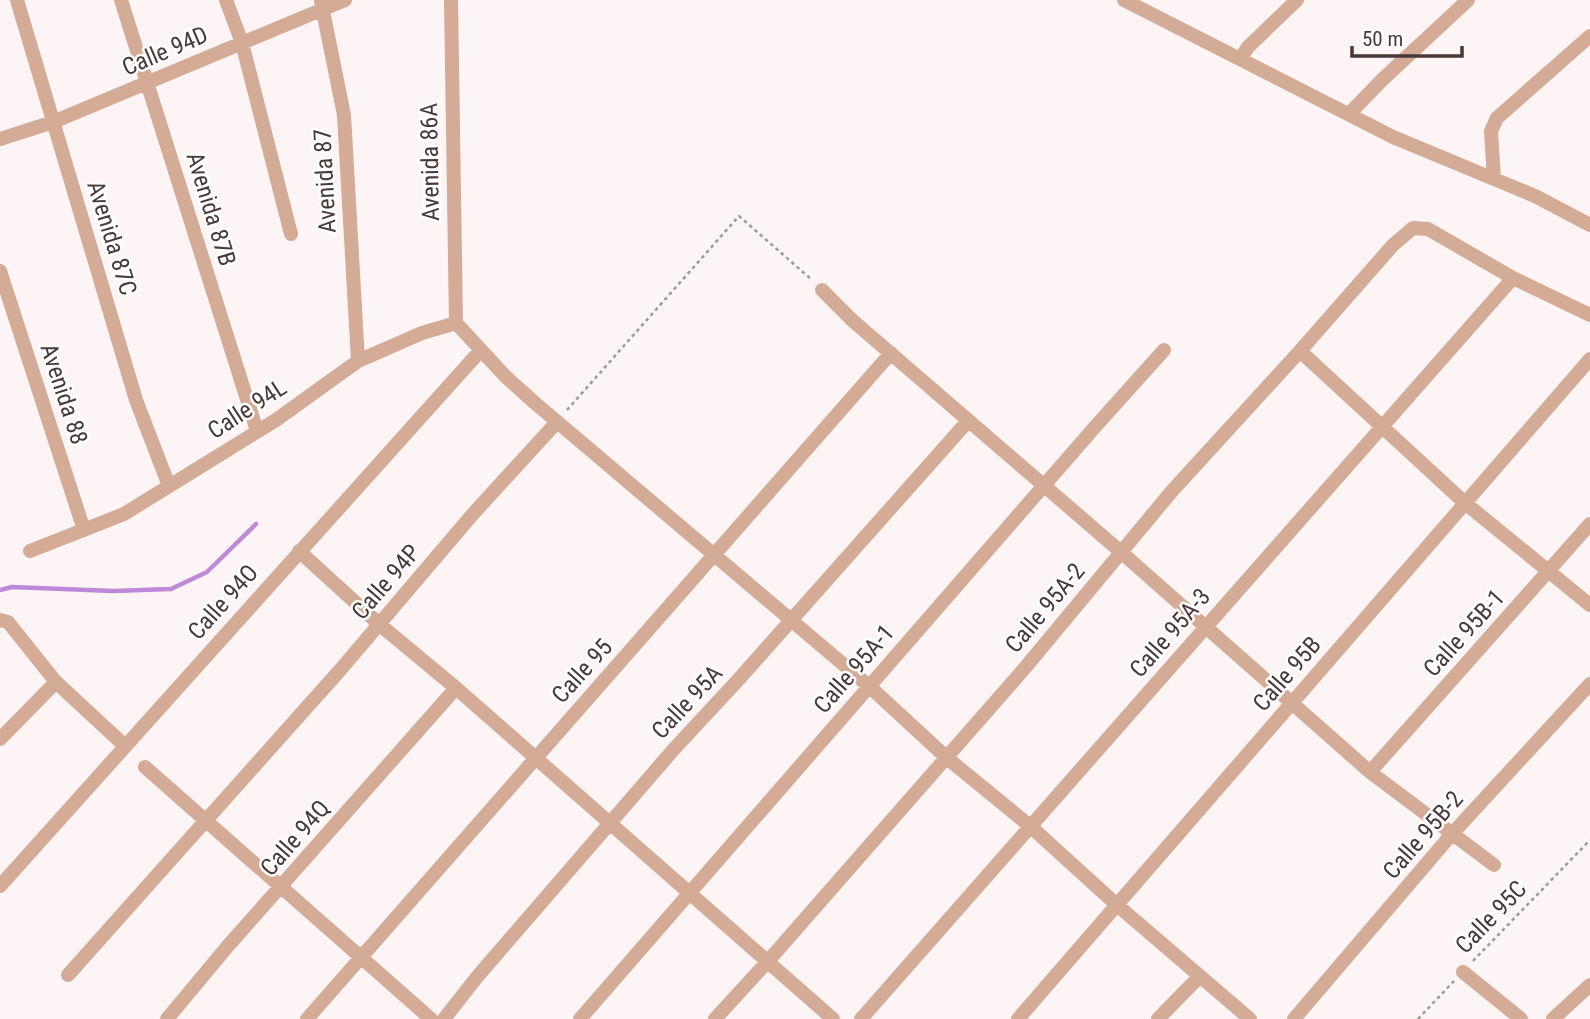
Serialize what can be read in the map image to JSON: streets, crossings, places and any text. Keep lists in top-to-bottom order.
{
  "streets": {
    "street": [
      "Calle 94D",
      "Avenida 86A",
      "Avenida 87",
      "Avenida 87B",
      "Avenida 87C",
      "Avenida 88",
      "Calle 94L",
      "Calle 94P",
      "Calle 94O",
      "Calle 95A-2",
      "Calle 95A-3",
      "Calle 95B-1",
      "Calle 95A-1",
      "Calle 95",
      "Calle 95B",
      "Calle 95A",
      "Calle 95B-2",
      "Calle 94Q"
    ],
    "path": ["Calle 95C"]
  },
  "crossings": [
    ["Calle 94D", "Avenida 87"],
    ["Calle 94D", "Avenida 87B"],
    ["Calle 94D", "Avenida 87C"],
    ["Avenida 86A", "Calle 94L"],
    ["Avenida 87", "Calle 94L"],
    ["Avenida 87B", "Calle 94L"],
    ["Avenida 87C", "Calle 94L"],
    ["Avenida 88", "Calle 94L"],
    ["Calle 95A-2", "Calle 95A-3"]
  ],
  "scale_bar": "50 m"
}
